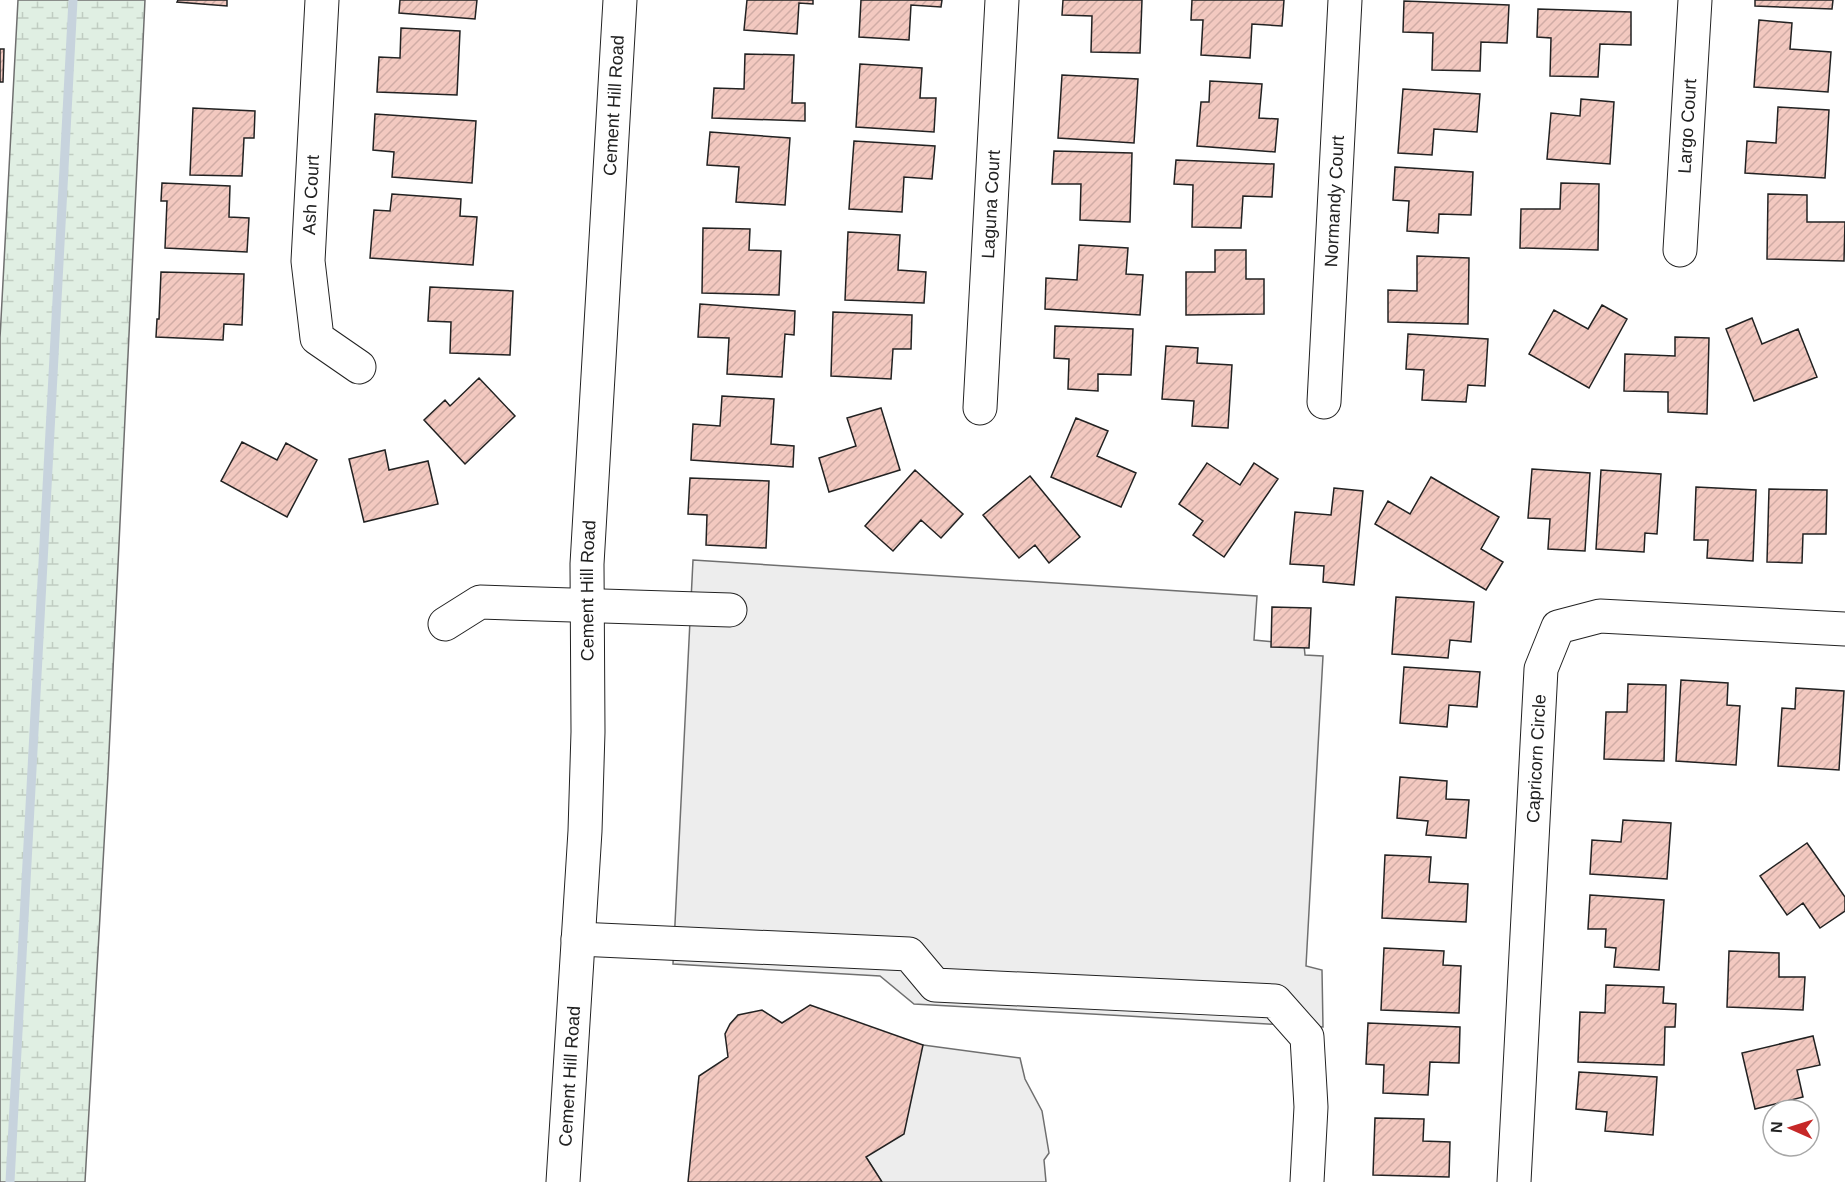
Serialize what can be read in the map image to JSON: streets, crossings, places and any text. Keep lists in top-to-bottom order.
{
  "streets": {
    "street": [
      "Cement Hill Road",
      "Largo Court",
      "Ash Court",
      "Normandy Court",
      "Laguna Court",
      "Capricorn Circle"
    ]
  },
  "north": "left"
}
